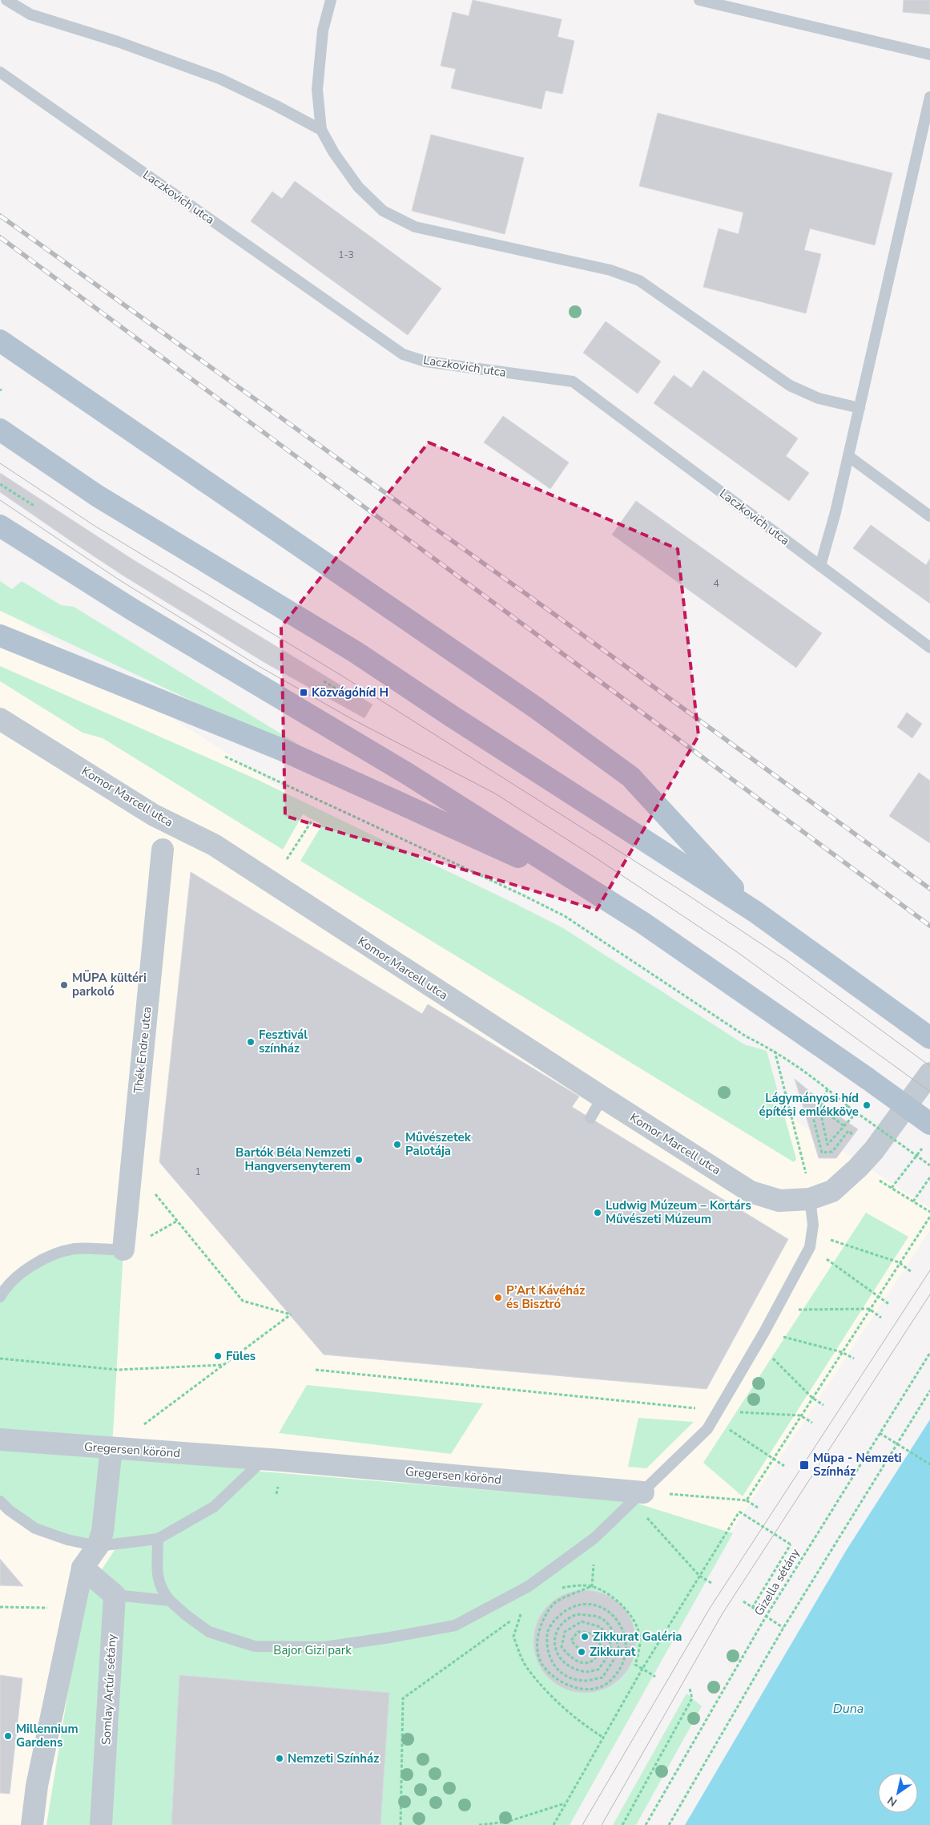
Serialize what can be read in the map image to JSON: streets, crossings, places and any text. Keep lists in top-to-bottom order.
{
  "streets": {
    "street": [
      "Komor Marcell utca",
      "Thék Endre utca",
      "Gregersen körönd",
      "Somlay Artúr sétány"
    ],
    "lane": ["Laczkovich utca"],
    "path": ["Gizella sétány"]
  },
  "water": ["Duna"],
  "parks": ["Bajor Gizi park"],
  "places": {
    "transit": ["Közvágóhíd H", "Müpa - Nemzeti Színház"],
    "other": [
      "MÜPA kültéri parkoló",
      "Fesztivál színház",
      "Lágymányosi híd építési emlékköve",
      "Művészetek Palotája",
      "Bartók Béla Nemzeti Hangversenyterem",
      "Ludwig Múzeum – Kortárs Művészeti Múzeum",
      "P’Art Kávéház és Bisztró",
      "Füles",
      "Zikkurat Galéria",
      "Zikkurat",
      "Millennium Gardens",
      "Nemzeti Színház"
    ]
  },
  "house_numbers": ["1-3", "4", "1"],
  "north": "bottom left"
}
